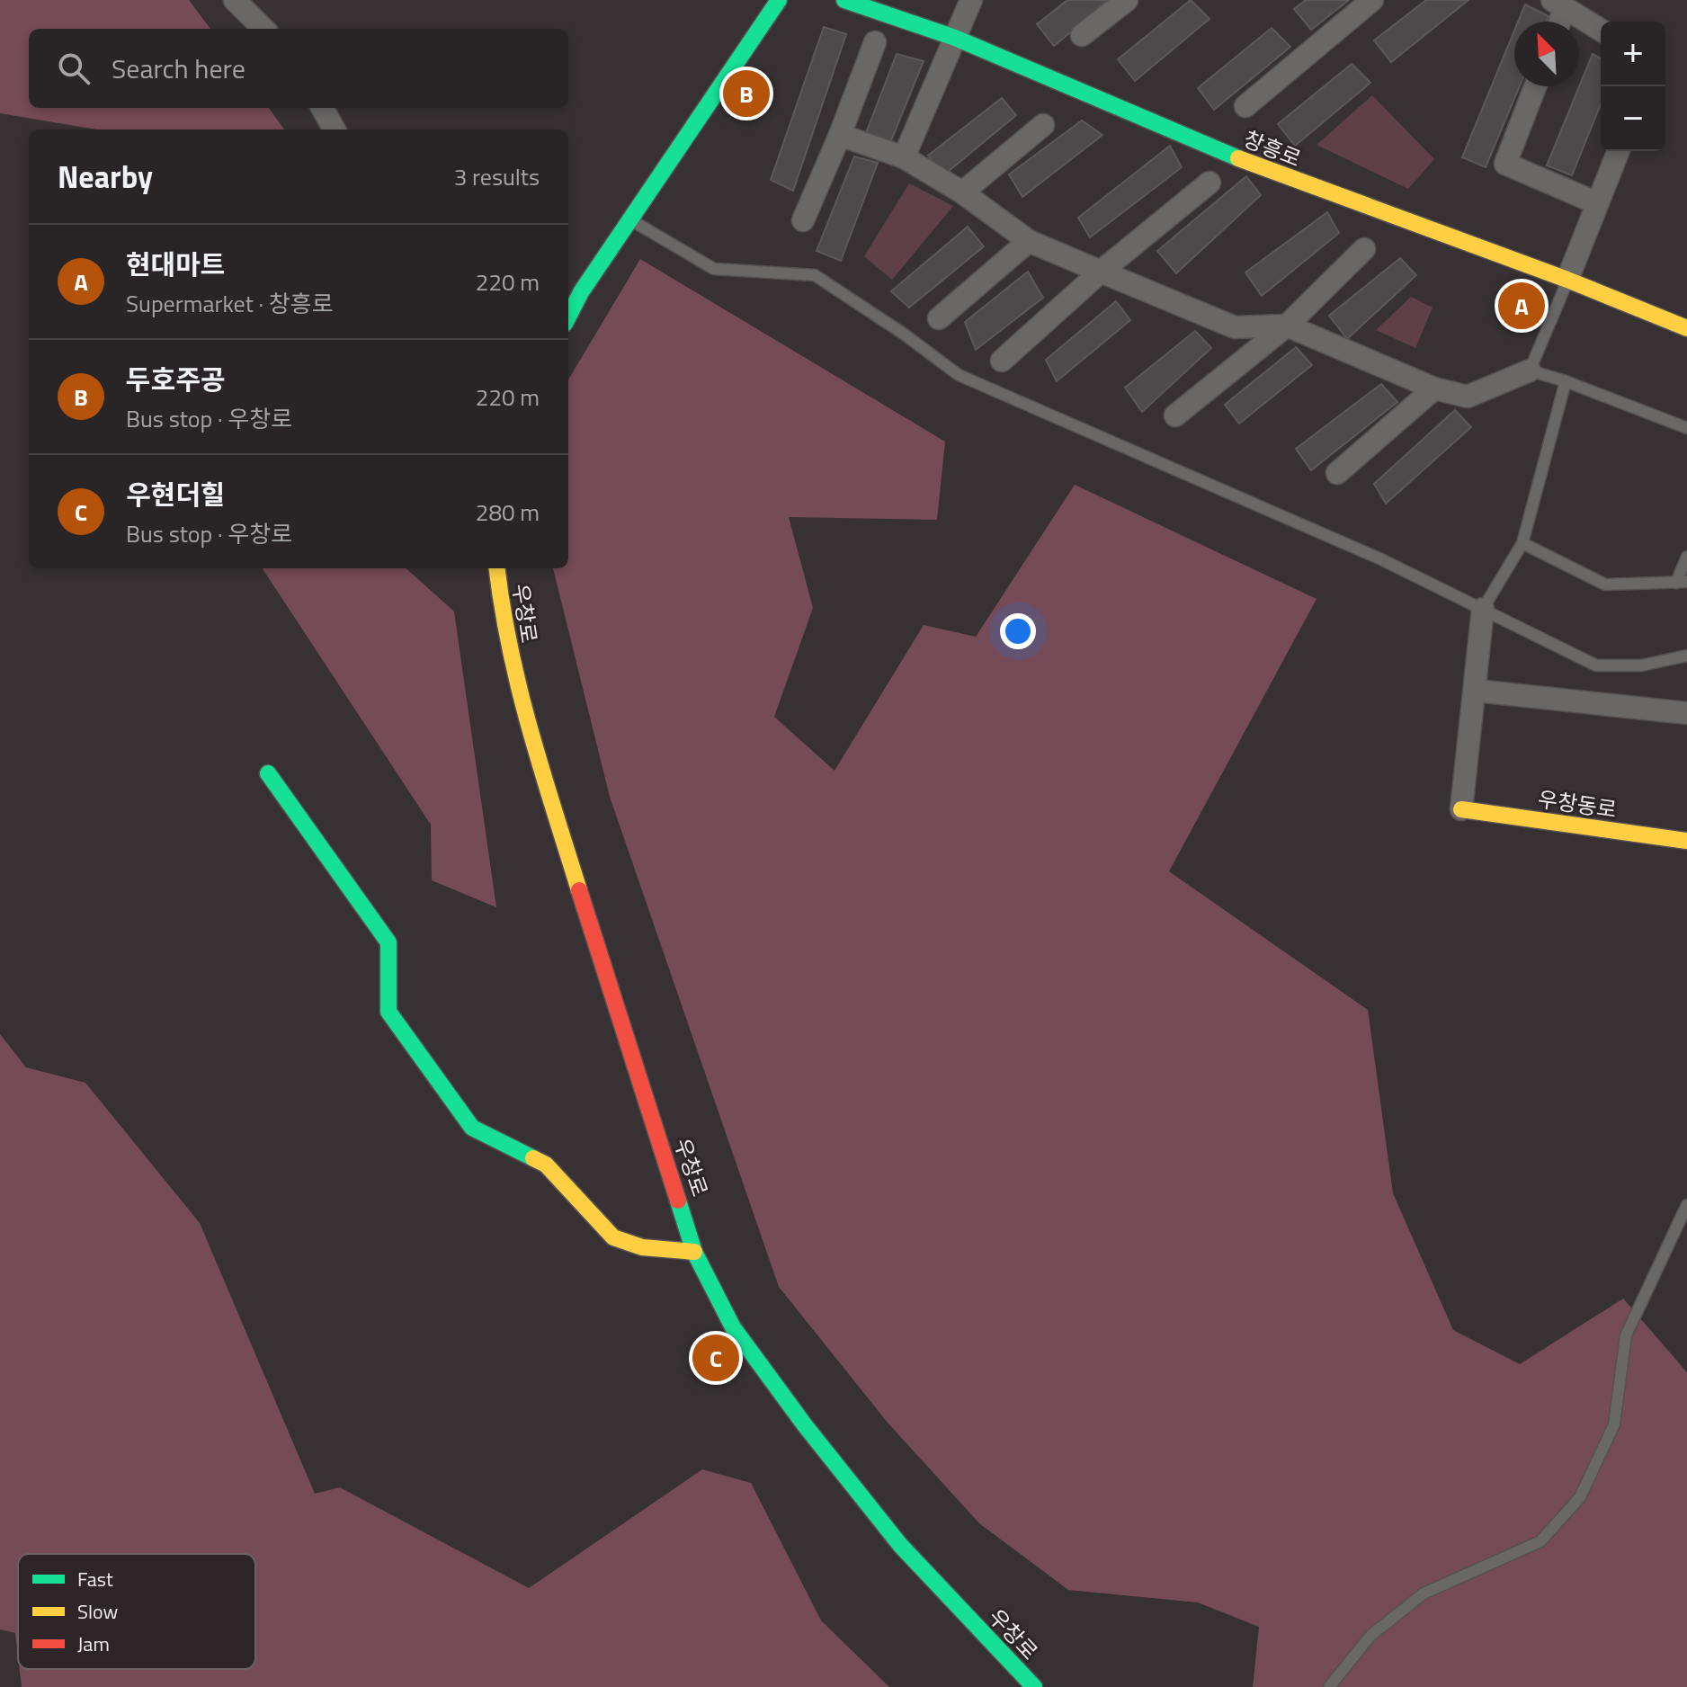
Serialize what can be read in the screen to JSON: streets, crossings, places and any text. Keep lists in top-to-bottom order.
{
  "streets": {
    "main road": ["창흥로", "우창로", "우창동로"]
  },
  "legend": ["Fast", "Slow", "Jam"],
  "north": "top left",
  "page": {
    "map_buttons": ["+", "−"],
    "search": "Search here",
    "pins": ["B", "A", "C"],
    "heading": ["Nearby", "3 results"],
    "list": [
      {
        "mark": "A",
        "name": "현대마트",
        "note": "Supermarket · 창흥로",
        "value": "220 m"
      },
      {
        "mark": "B",
        "name": "두호주공",
        "note": "Bus stop · 우창로",
        "value": "220 m"
      },
      {
        "mark": "C",
        "name": "우현더힐",
        "note": "Bus stop · 우창로",
        "value": "280 m"
      }
    ]
  }
}
